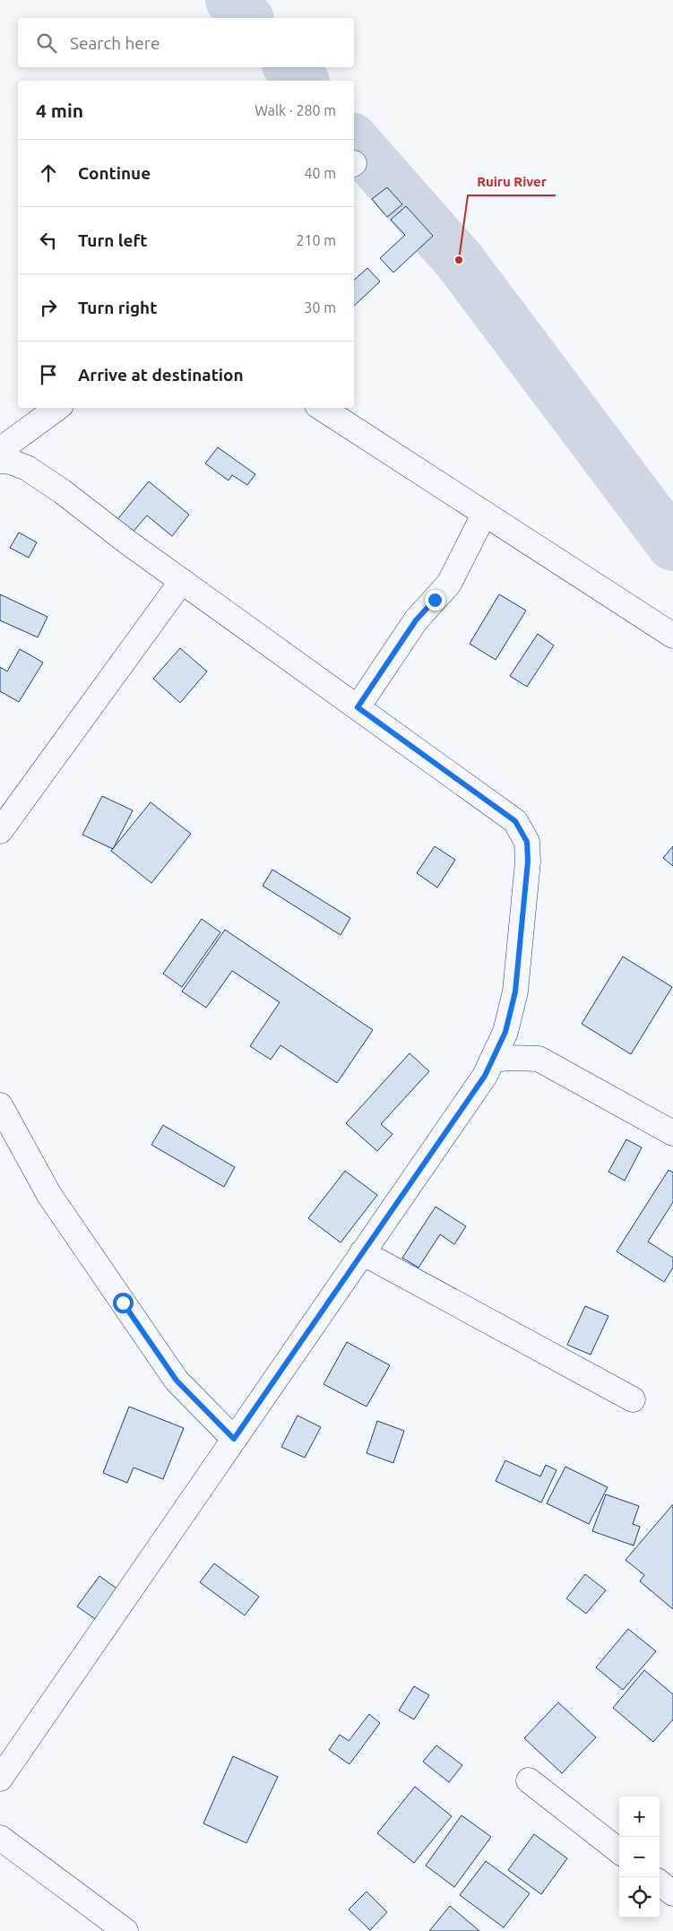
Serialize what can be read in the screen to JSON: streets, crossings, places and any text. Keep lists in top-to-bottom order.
{
  "places": ["Ruiru River"],
  "page": {
    "search": "Search here",
    "heading": ["4 min", "Walk · 280 m"],
    "list": [
      ["Continue", "40 m"],
      ["Turn left", "210 m"],
      ["Turn right", "30 m"],
      "Arrive at destination"
    ],
    "map_buttons": ["+", "−"]
  }
}
